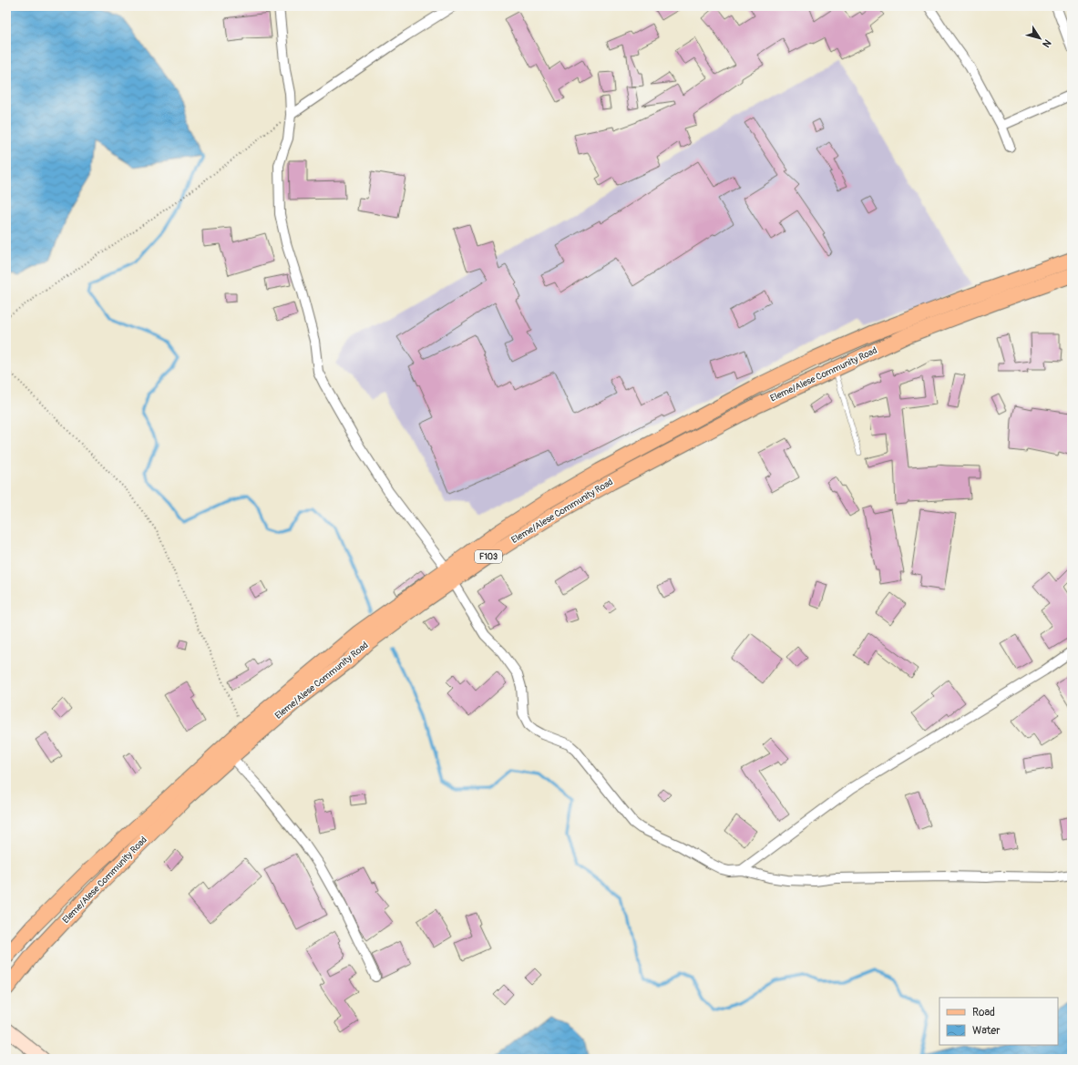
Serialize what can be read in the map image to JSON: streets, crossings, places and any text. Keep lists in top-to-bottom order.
{
  "streets": {
    "main road": ["Eleme/Alese Community Road", "F103"]
  },
  "legend": ["Road", "Water"],
  "north": "bottom right"
}
